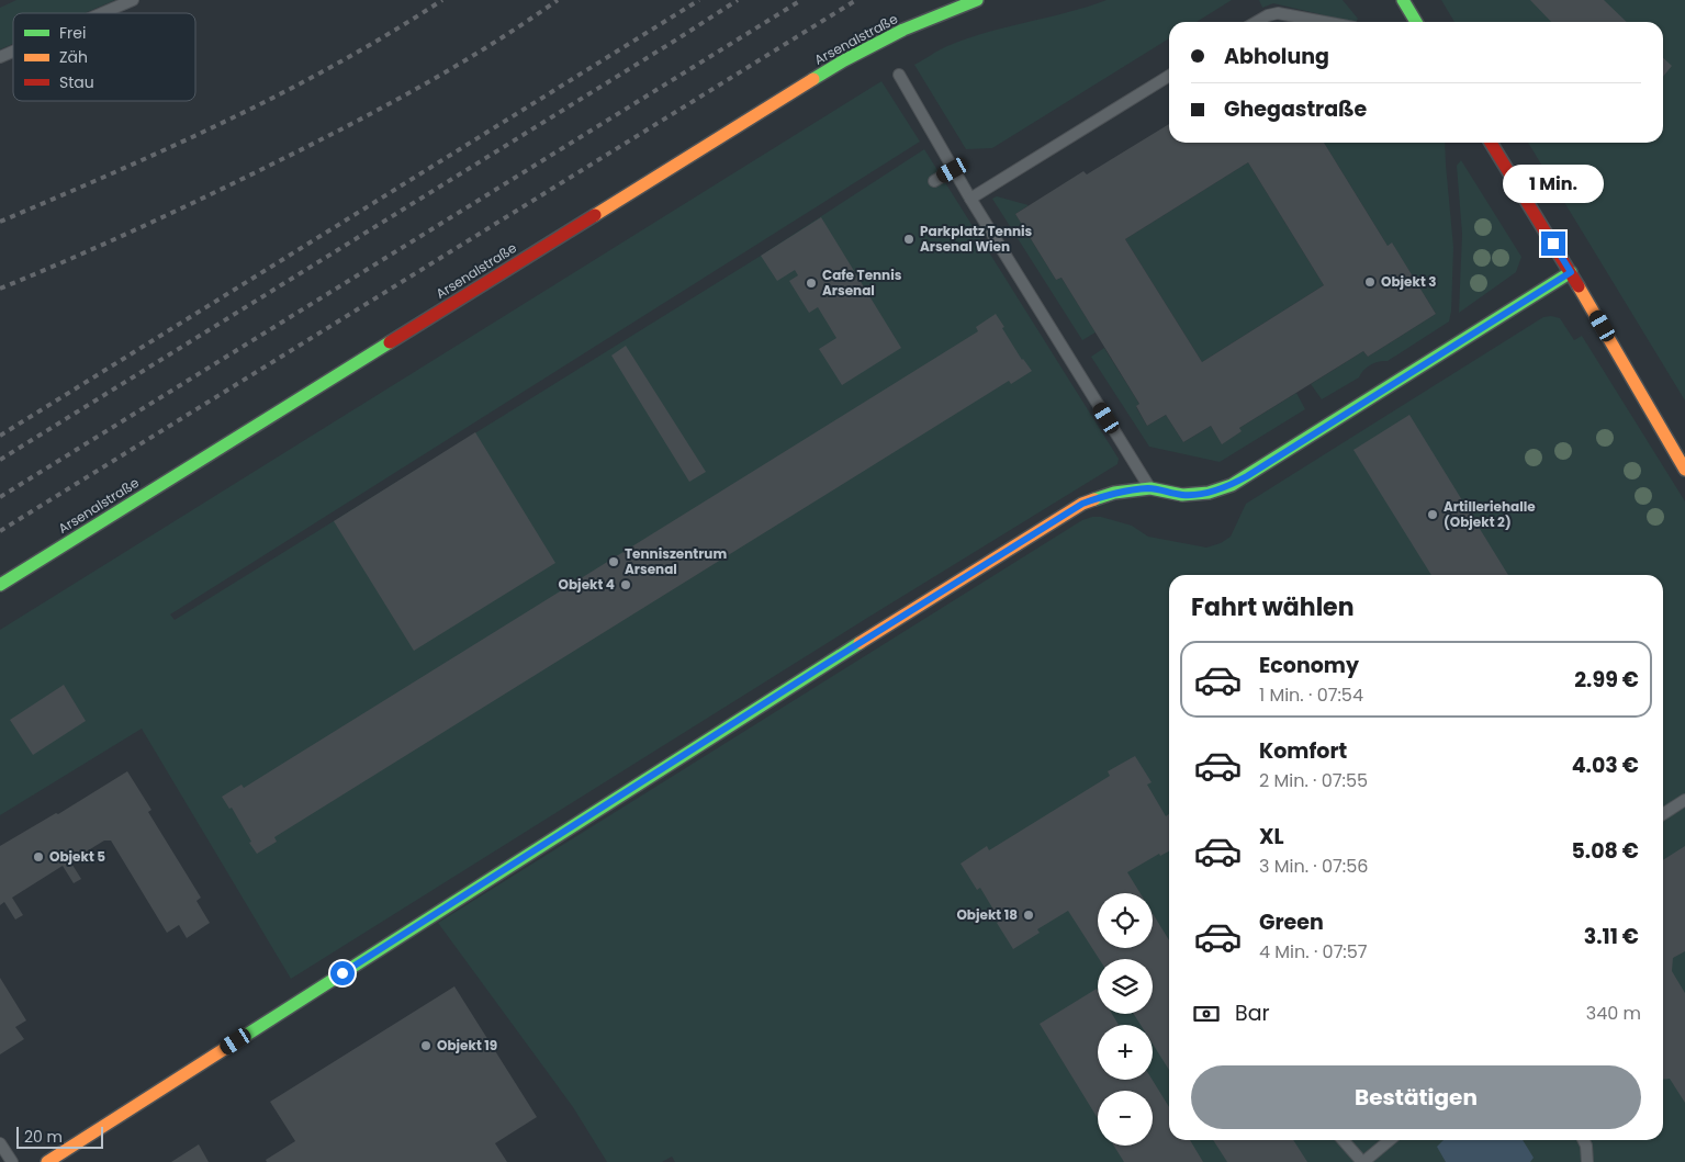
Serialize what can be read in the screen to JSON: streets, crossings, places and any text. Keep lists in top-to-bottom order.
{
  "streets": {
    "street": ["Arsenalstraße"]
  },
  "places": [
    "Parkplatz Tennis Arsenal Wien",
    "Objekt 3",
    "Cafe Tennis Arsenal",
    "Artilleriehalle (Objekt 2)",
    "Tenniszentrum Arsenal",
    "Objekt 4",
    "Objekt 5",
    "Objekt 18",
    "Objekt 19"
  ],
  "legend": ["Frei", "Zäh", "Stau"],
  "scale_bar": "20 m",
  "page": {
    "banner": ["Abholung", "Ghegastraße"],
    "bubble": "1 Min.",
    "heading": "Fahrt wählen",
    "list": [
      {
        "name": "Economy",
        "note": "1 Min. · 07:54",
        "value": "2.99 €"
      },
      {
        "name": "Komfort",
        "note": "2 Min. · 07:55",
        "value": "4.03 €"
      },
      {
        "name": "XL",
        "note": "3 Min. · 07:56",
        "value": "5.08 €"
      },
      {
        "name": "Green",
        "note": "4 Min. · 07:57",
        "value": "3.11 €"
      }
    ],
    "map_buttons": ["+", "−"],
    "pay": ["Bar", "340 m"],
    "buttons": "Bestätigen",
    "scale": "20 m"
  }
}
